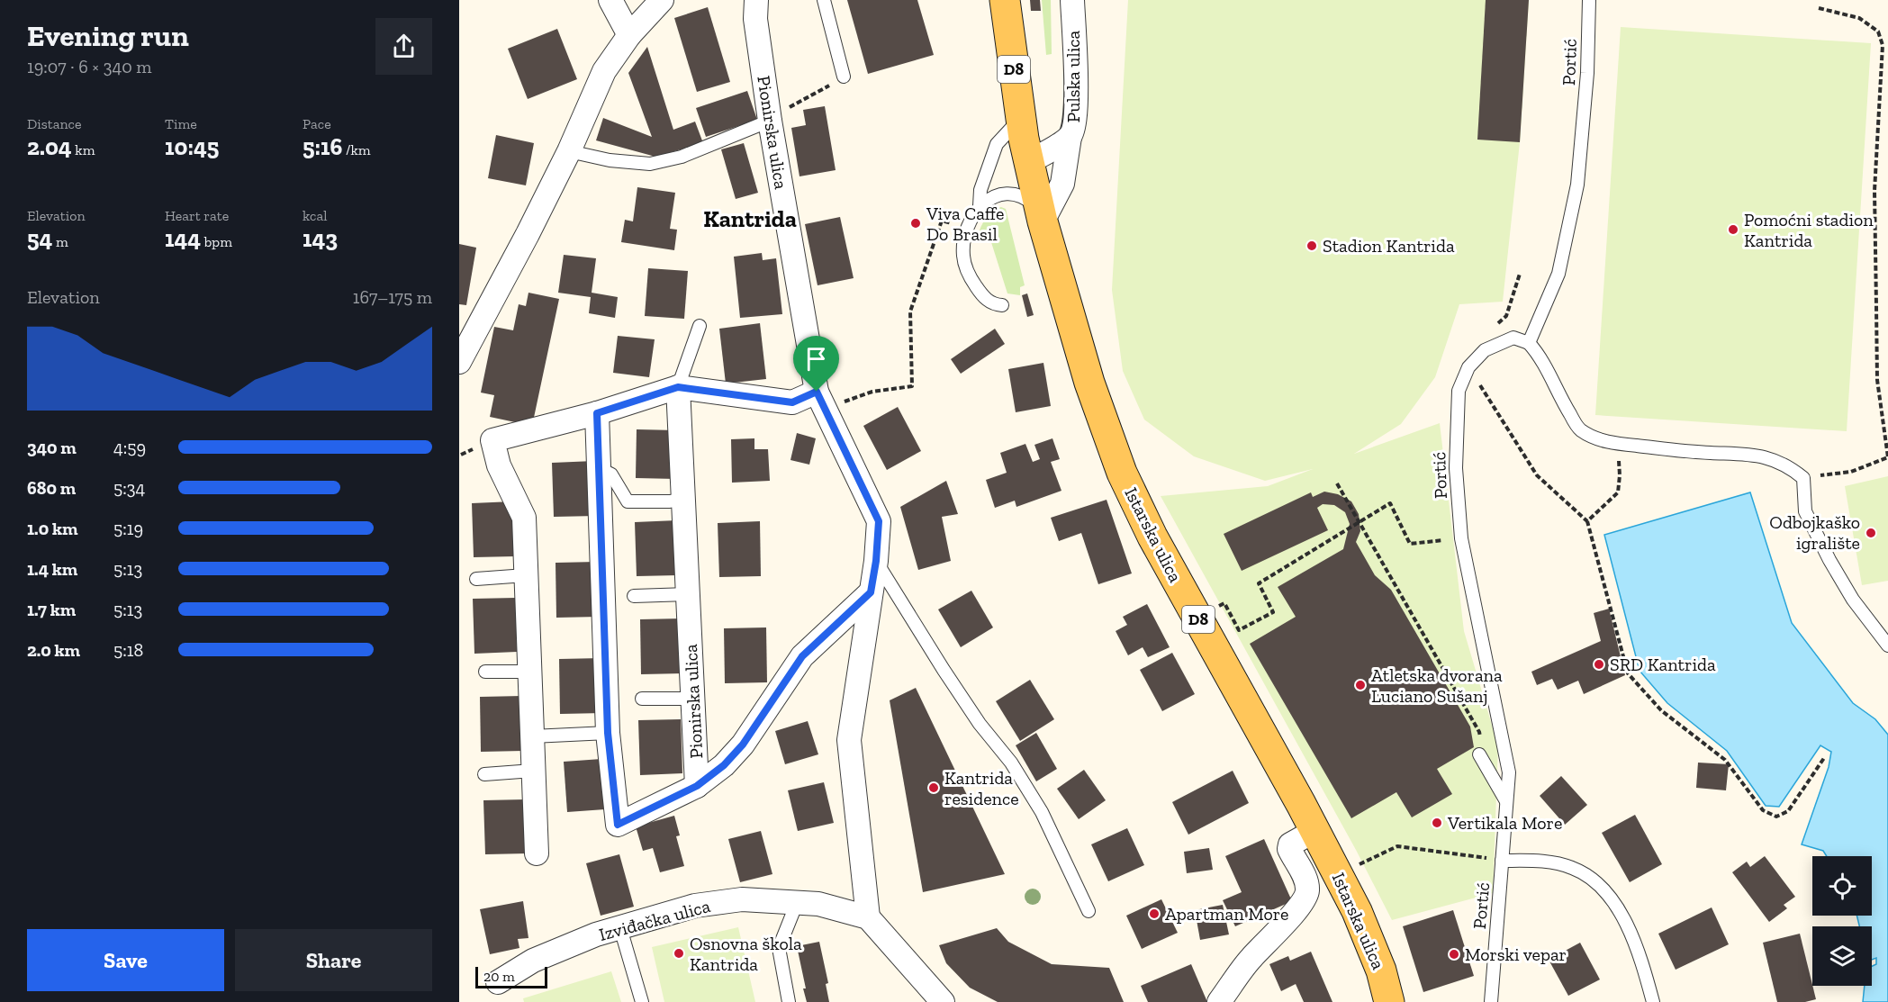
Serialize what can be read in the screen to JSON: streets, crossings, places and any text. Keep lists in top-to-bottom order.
{
  "streets": {
    "main road": ["D8", "Istarska ulica"],
    "street": ["Pulska ulica", "Pionirska ulica", "Izviđačka ulica"],
    "lane": ["Portić"]
  },
  "crossings": [
    ["D8", "Pulska ulica"],
    ["D8", "Istarska ulica"],
    ["Pulska ulica", "Istarska ulica"],
    ["Pionirska ulica", "Izviđačka ulica"]
  ],
  "districts": ["Kantrida"],
  "places": [
    "Viva Caffe Do Brasil",
    "Pomoćni stadion Kantrida",
    "Stadion Kantrida",
    "Odbojkaško igralište",
    "SRD Kantrida",
    "Atletska dvorana Luciano Sušanj",
    "Kantrida residence",
    "Vertikala More",
    "Apartman More",
    "Osnovna škola Kantrida",
    "Morski vepar"
  ],
  "scale_bar": "20 m",
  "page": {
    "heading": ["Evening run", "19:07 · 6 × 340 m"],
    "stats": [
      ["Distance", "2.04 km"],
      ["Time", "10:45"],
      ["Pace", "5:16 /km"],
      ["Elevation", "54 m"],
      ["Heart rate", "144 bpm"],
      ["kcal", "143"]
    ],
    "chart": ["Elevation", "167–175 m"],
    "list": [
      {
        "name": "340 m",
        "note": "4:59"
      },
      {
        "name": "680 m",
        "note": "5:34"
      },
      {
        "name": "1.0 km",
        "note": "5:19"
      },
      {
        "name": "1.4 km",
        "note": "5:13"
      },
      {
        "name": "1.7 km",
        "note": "5:13"
      },
      {
        "name": "2.0 km",
        "note": "5:18"
      }
    ],
    "buttons": ["Save", "Share"],
    "scale": "20 m"
  }
}
